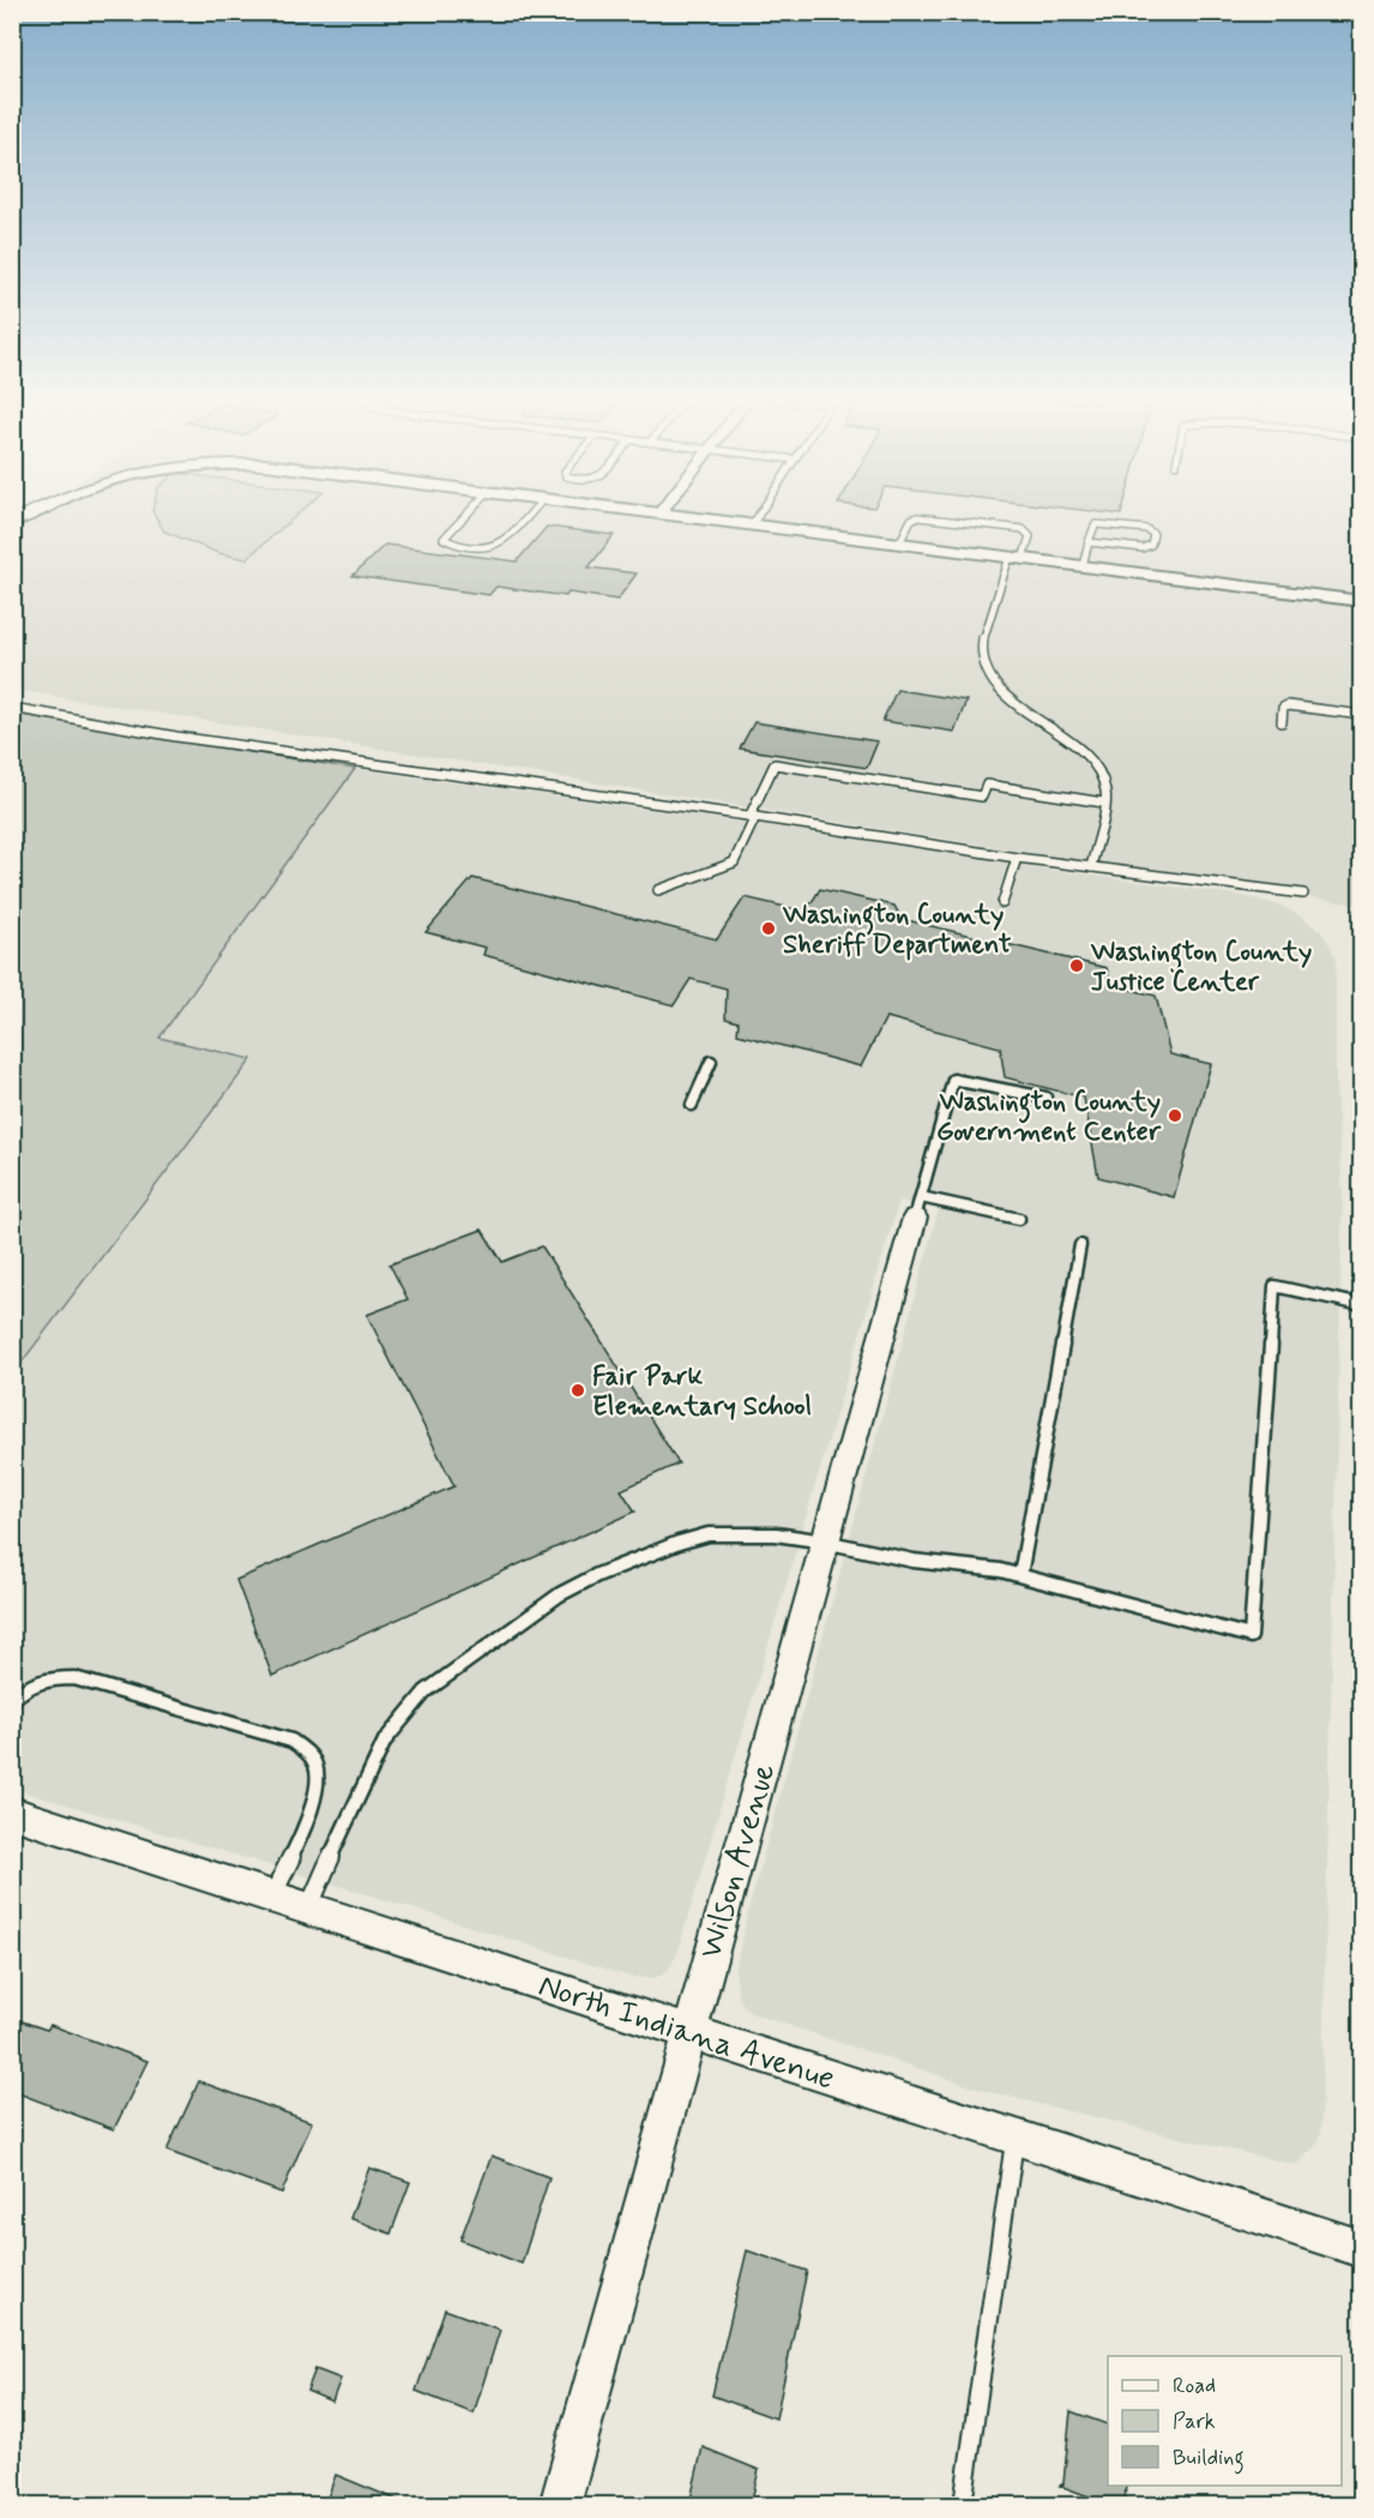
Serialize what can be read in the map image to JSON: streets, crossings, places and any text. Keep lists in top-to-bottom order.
{
  "streets": {
    "street": ["Wilson Avenue", "North Indiana Avenue"]
  },
  "crossings": [
    ["Wilson Avenue", "North Indiana Avenue"]
  ],
  "places": [
    "Washington County Sheriff Department",
    "Washington County Justice Center",
    "Washington County Government Center",
    "Fair Park Elementary School"
  ],
  "legend": ["Road", "Park", "Building"]
}
